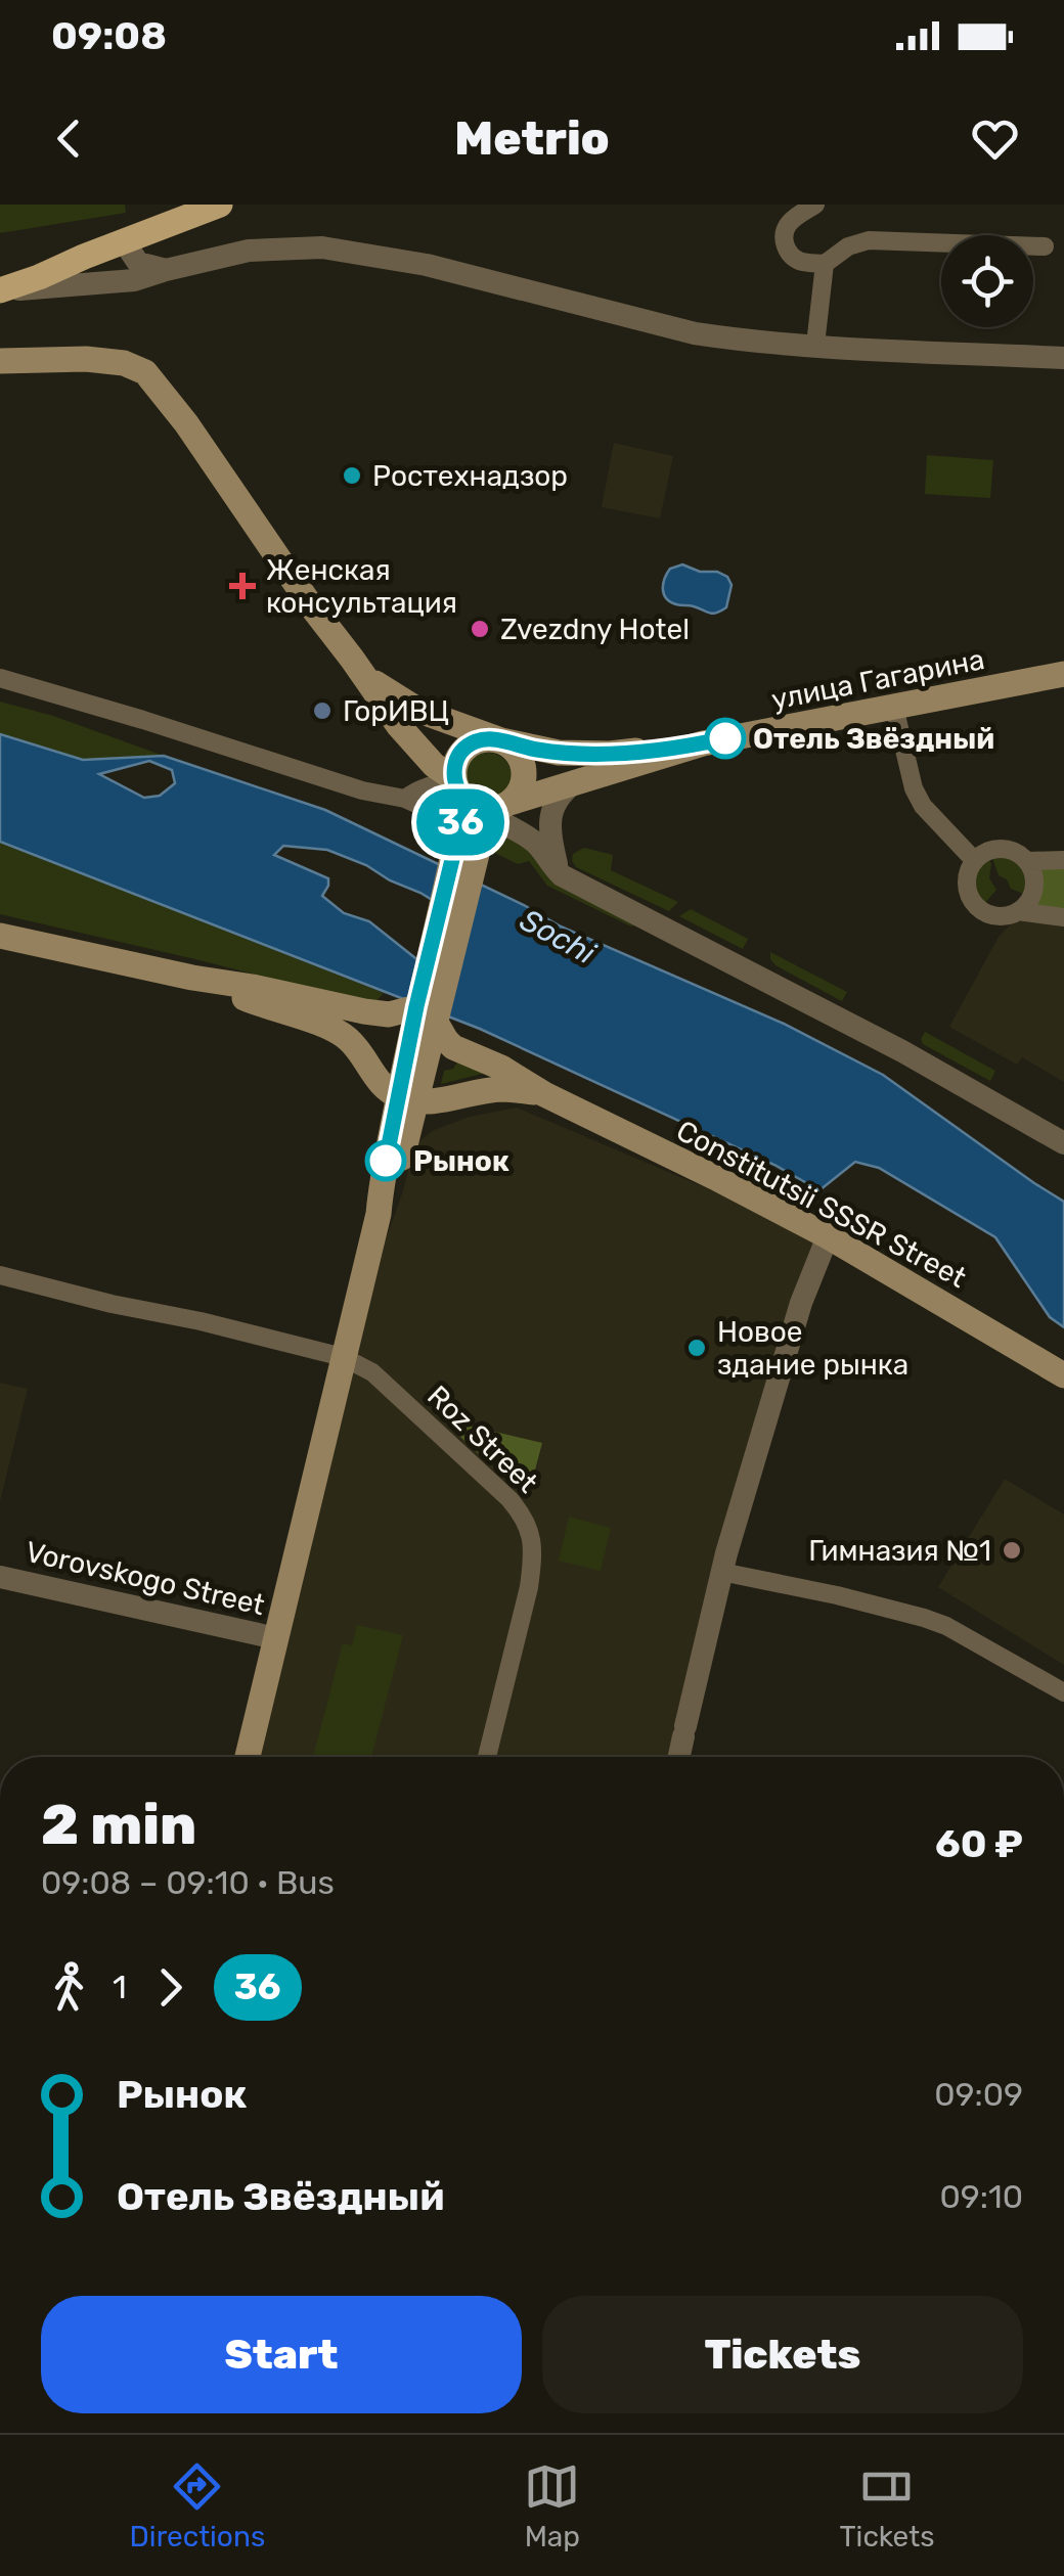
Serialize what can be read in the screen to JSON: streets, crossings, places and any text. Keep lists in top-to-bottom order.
{
  "streets": {
    "main road": ["улица Гагарина", "Constitutsii SSSR Street"],
    "street": ["Roz Street", "Vorovskogo Street"]
  },
  "water": ["Sochi"],
  "places": {
    "other": [
      "Ростехнадзор",
      "Zvezdny Hotel",
      "ГорИВЦ",
      "Отель Звёздный",
      "Рынок",
      "Новое здание рынка",
      "Гимназия №1"
    ],
    "health": ["Женская консультация"]
  },
  "lines": ["bus line 36"],
  "page": {
    "status": "09:08",
    "header": "Metrio",
    "on_map": "36",
    "heading": ["2 min", "09:08 – 09:10 · Bus", "60 ₽"],
    "legs": ["1", "36"],
    "list": [
      {
        "name": "Рынок",
        "value": "09:09"
      },
      {
        "name": "Отель Звёздный",
        "value": "09:10"
      }
    ],
    "buttons": ["Start", "Tickets"],
    "tabs": ["Directions", "Map", "Tickets"]
  }
}
